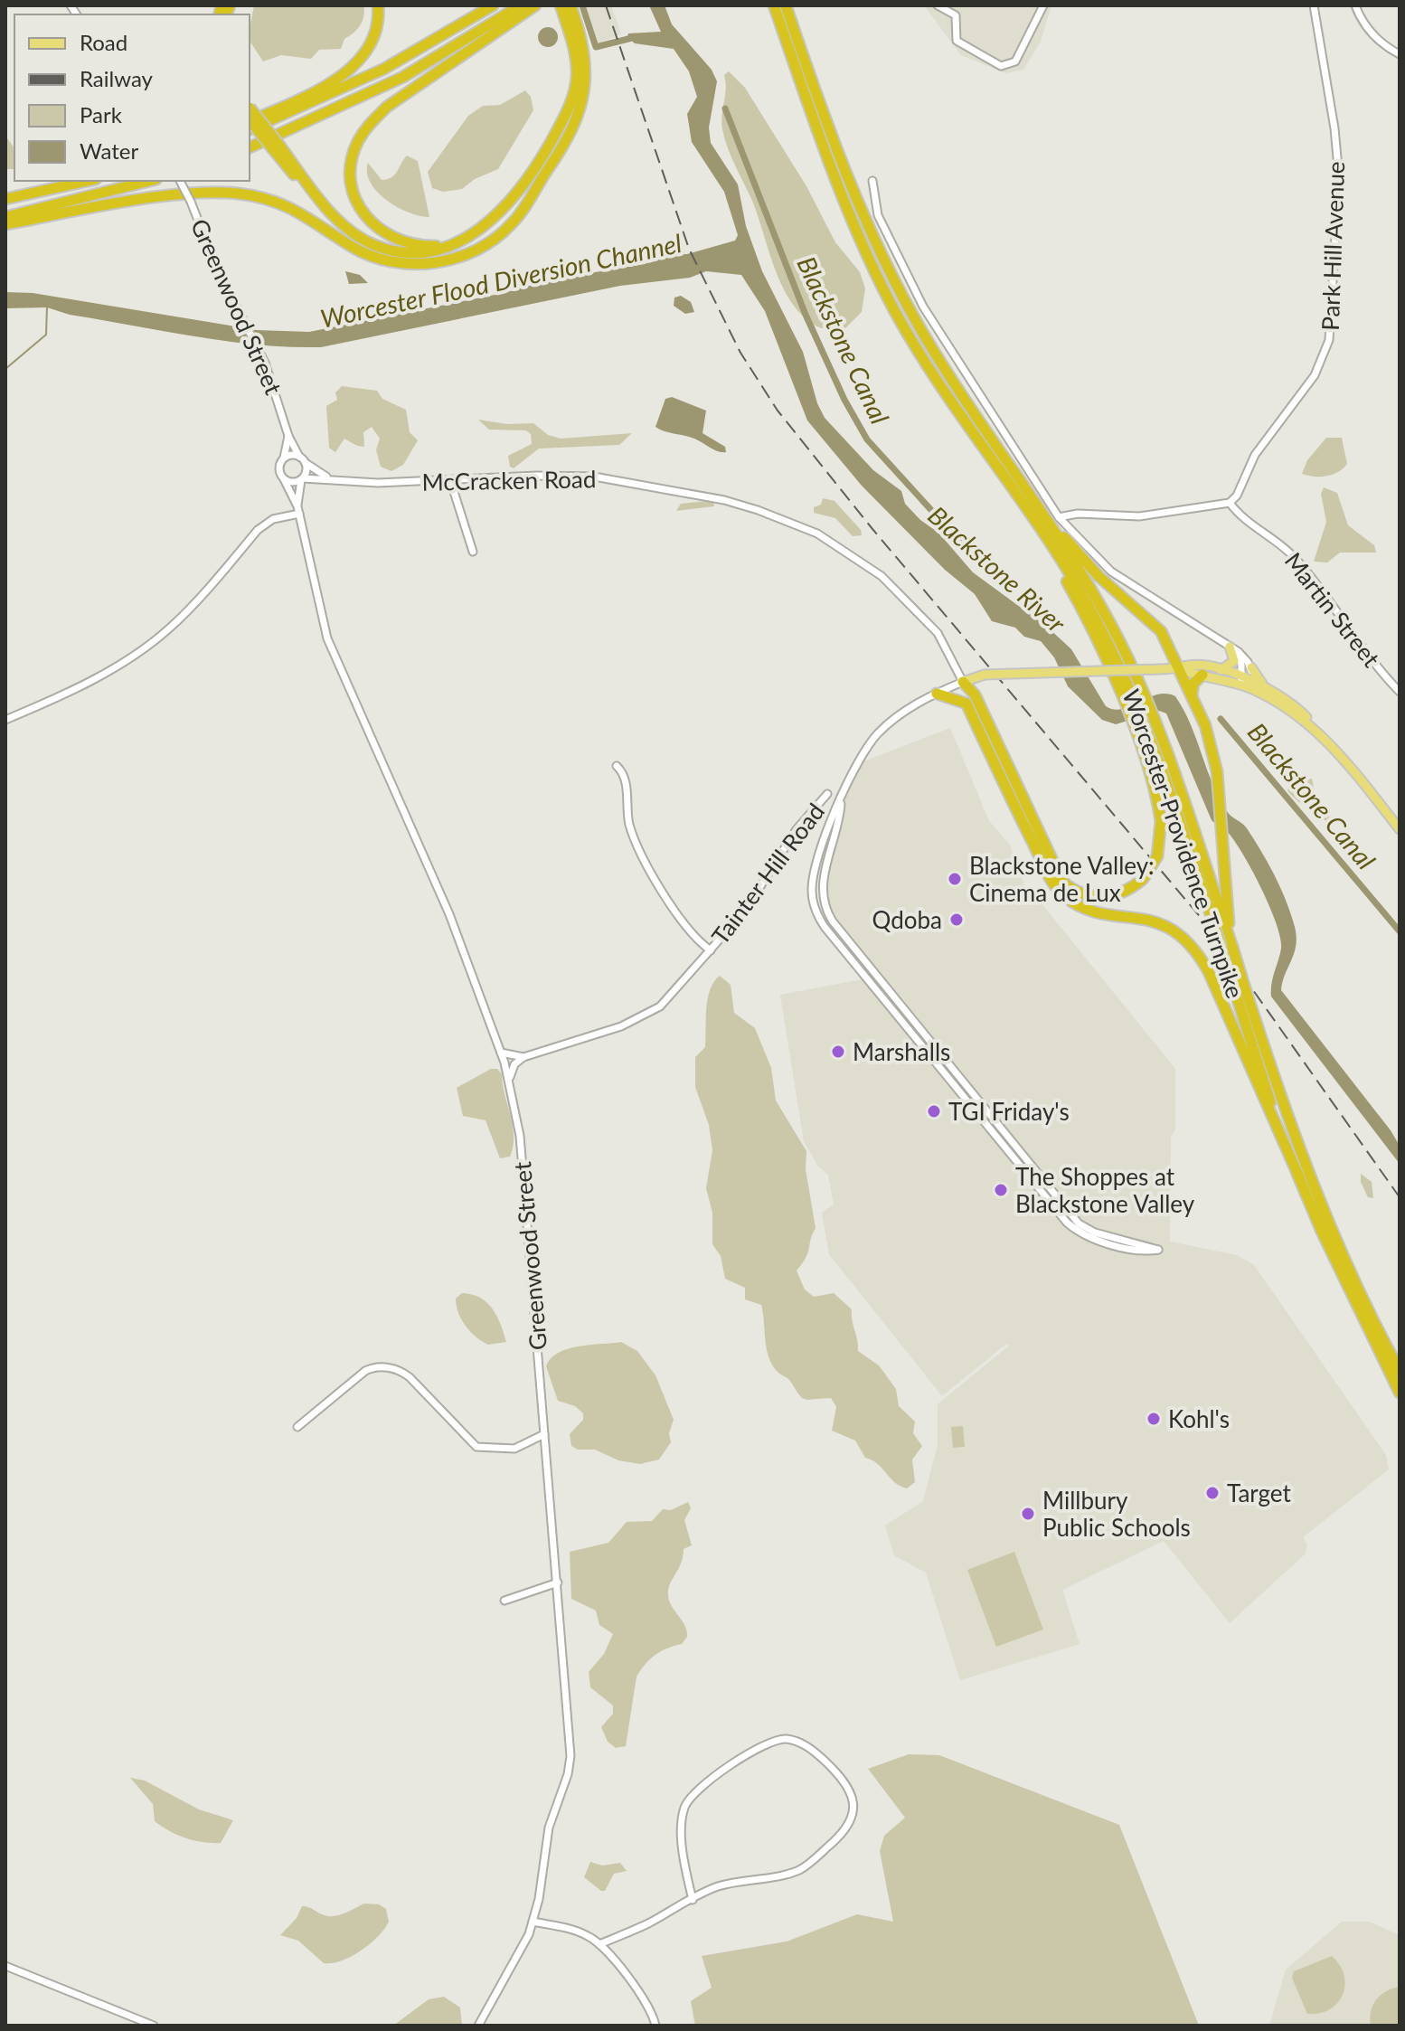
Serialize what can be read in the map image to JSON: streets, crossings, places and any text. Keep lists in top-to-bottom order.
{
  "streets": {
    "highway": ["Worcester-Providence Turnpike"],
    "street": [
      "Park Hill Avenue",
      "Greenwood Street",
      "McCracken Road",
      "Martin Street",
      "Tainter Hill Road"
    ]
  },
  "crossings": [
    ["Park Hill Avenue", "Martin Street"],
    ["Greenwood Street", "McCracken Road"],
    ["Greenwood Street", "Tainter Hill Road"]
  ],
  "water": ["Worcester Flood Diversion Channel", "Blackstone Canal", "Blackstone River"],
  "places": [
    "Blackstone Valley: Cinema de Lux",
    "Qdoba",
    "Marshalls",
    "TGI Friday's",
    "The Shoppes at Blackstone Valley",
    "Kohl's",
    "Target",
    "Millbury Public Schools"
  ],
  "legend": [
    "Road",
    "Railway",
    "Park",
    "Water"
  ]
}
